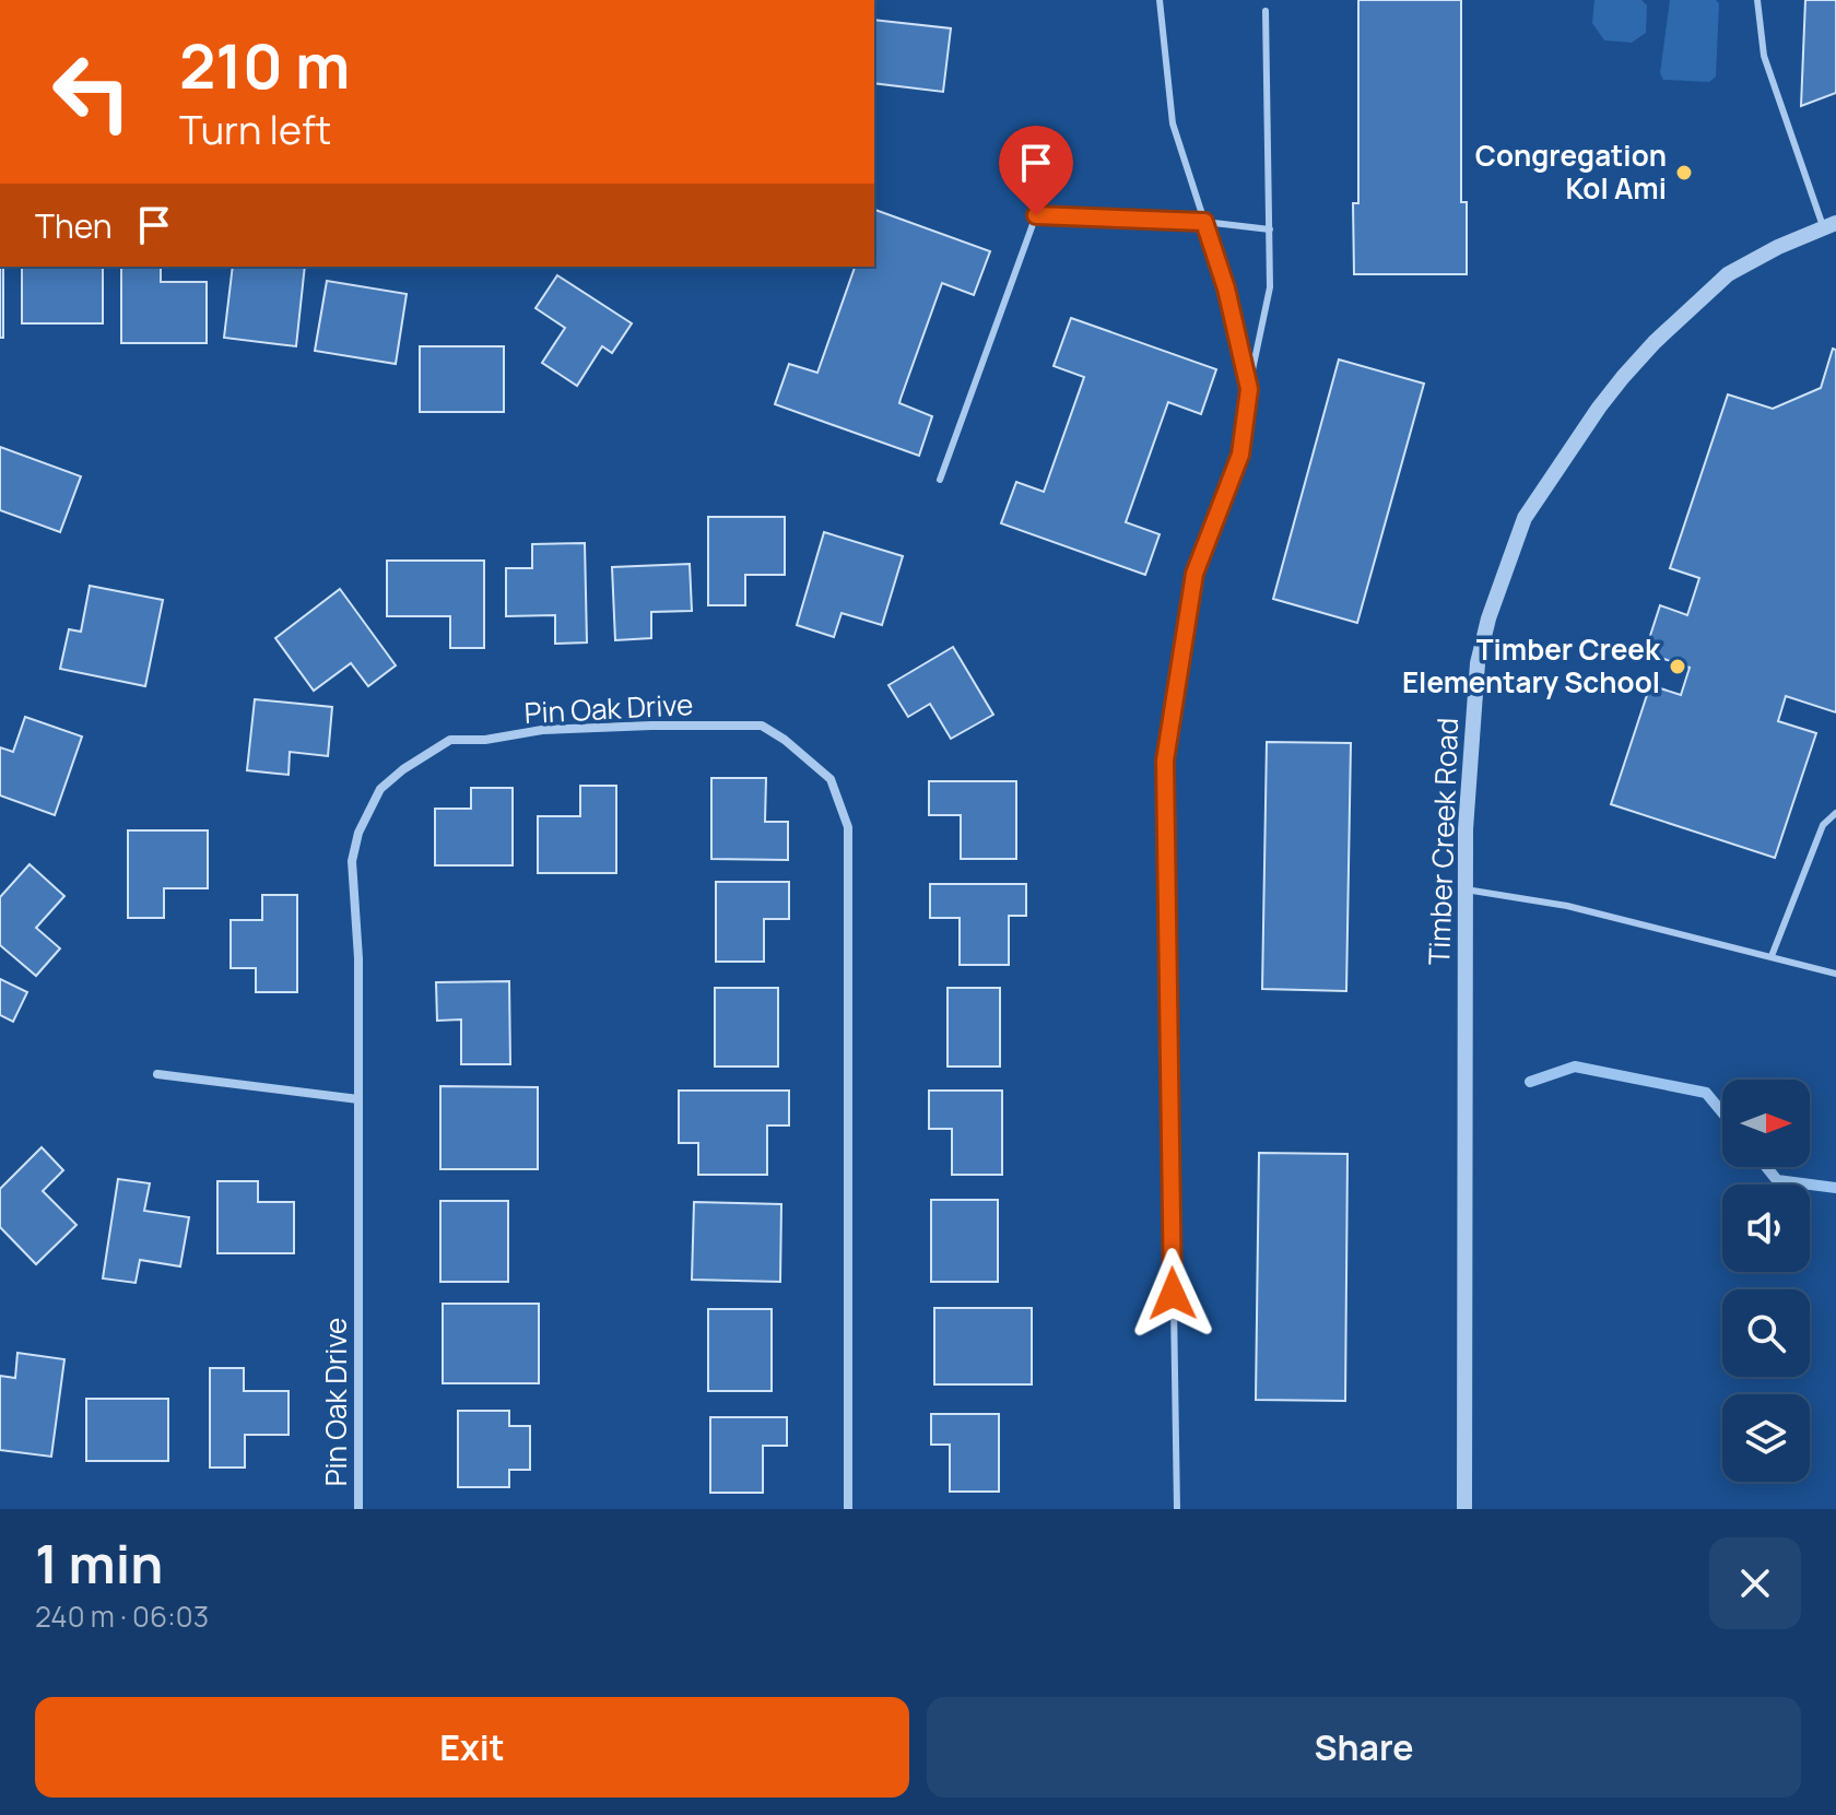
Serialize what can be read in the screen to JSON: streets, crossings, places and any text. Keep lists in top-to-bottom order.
{
  "streets": {
    "street": ["Pin Oak Drive", "Timber Creek Road"]
  },
  "places": ["Congregation Kol Ami", "Timber Creek Elementary School"],
  "north": "right",
  "page": {
    "turn": ["210 m", "Turn left"],
    "then": "Then",
    "heading": ["1 min", "240 m · 06:03"],
    "buttons": ["Exit", "Share"]
  }
}
